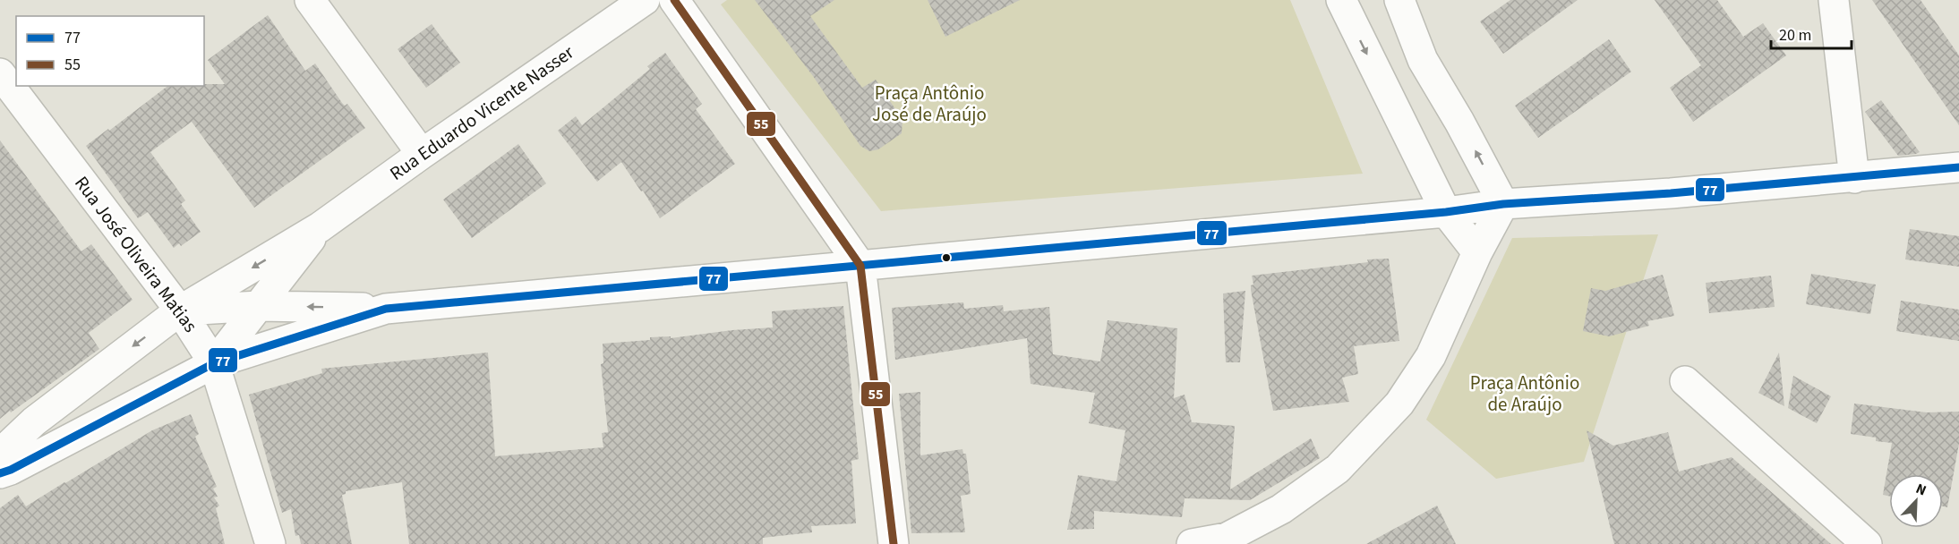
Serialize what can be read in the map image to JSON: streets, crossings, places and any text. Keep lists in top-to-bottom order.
{
  "streets": {
    "street": ["Rua Eduardo Vicente Nasser", "Rua José Oliveira Matias"]
  },
  "crossings": [
    ["Rua Eduardo Vicente Nasser", "Rua José Oliveira Matias"]
  ],
  "parks": ["Praça Antônio José de Araújo", "Praça Antônio de Araújo"],
  "lines": ["transit line 55", "transit line 77"],
  "legend": ["77", "55"],
  "scale_bar": "20 m",
  "north": "top right"
}
